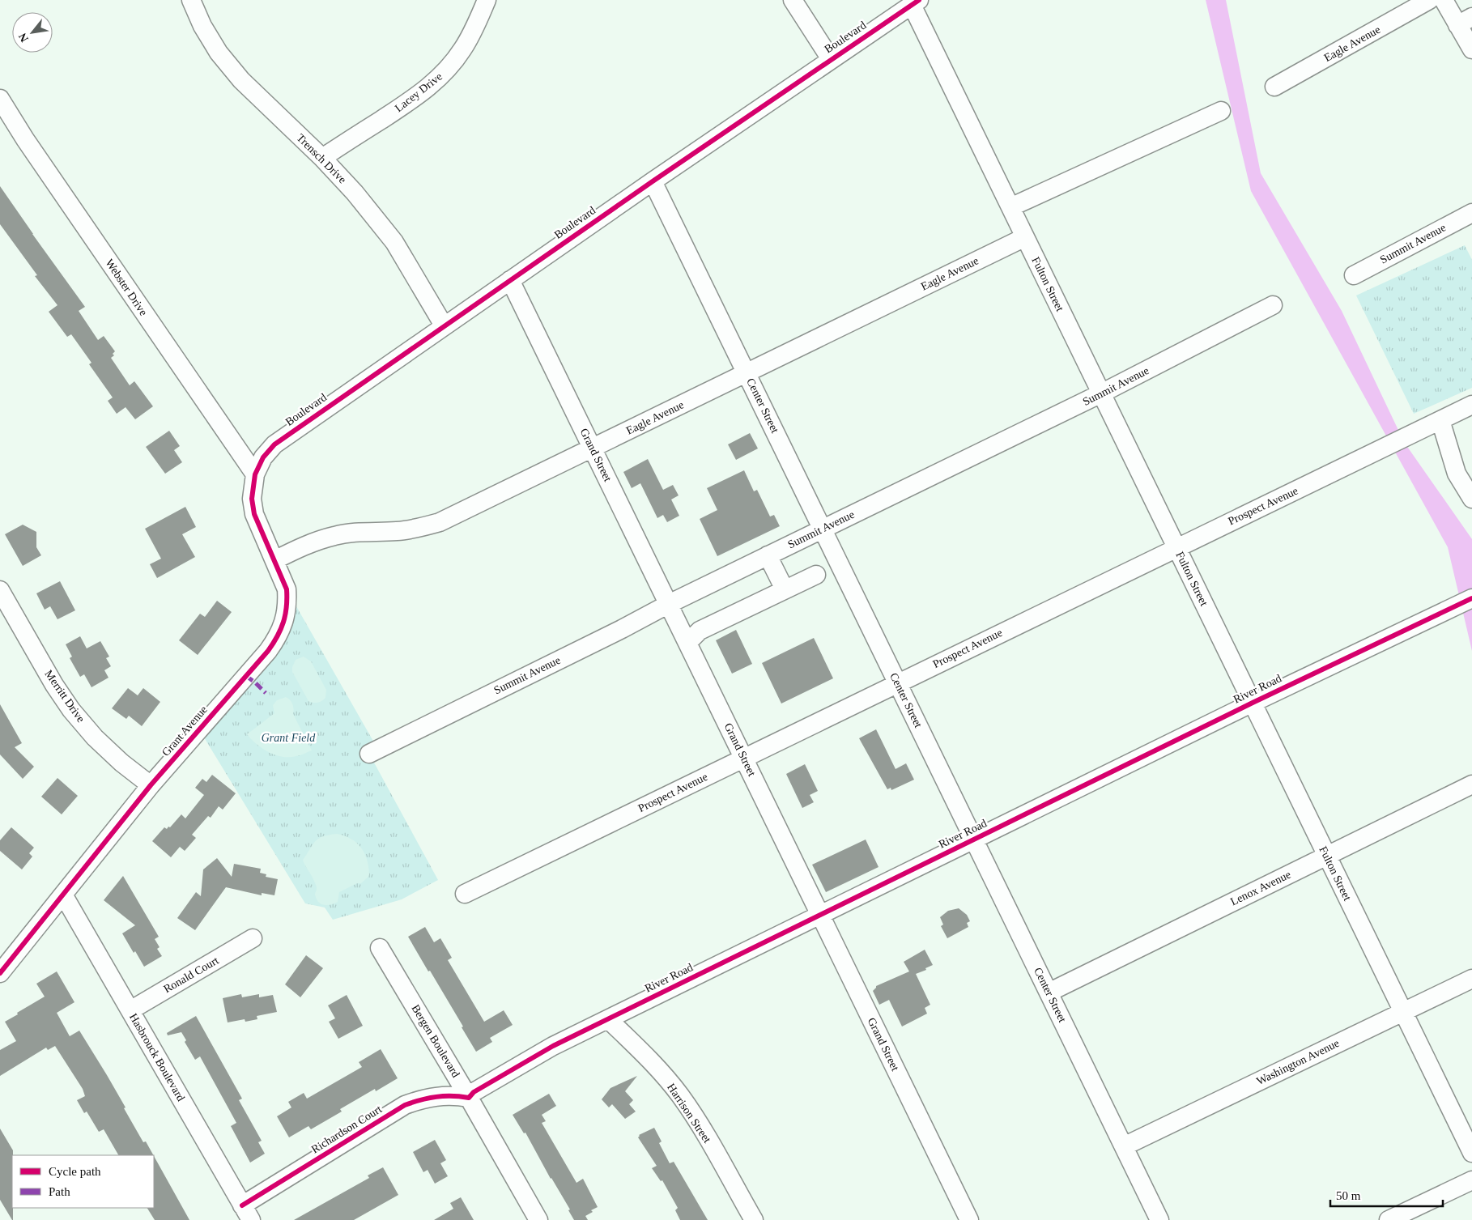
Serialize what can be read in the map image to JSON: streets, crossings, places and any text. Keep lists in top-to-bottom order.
{
  "streets": {
    "street": [
      "Boulevard",
      "Eagle Avenue",
      "Lacey Drive",
      "Trensch Drive",
      "Summit Avenue",
      "Fulton Street",
      "Webster Drive",
      "Center Street",
      "Grand Street",
      "Prospect Avenue",
      "River Road",
      "Merritt Drive",
      "Grant Avenue",
      "Lenox Avenue",
      "Ronald Court",
      "Bergen Boulevard",
      "Hasbrouck Boulevard",
      "Washington Avenue",
      "Harrison Street",
      "Richardson Court"
    ]
  },
  "crossings": [
    ["Boulevard", "Trensch Drive"],
    ["Boulevard", "Fulton Street"],
    ["Boulevard", "Webster Drive"],
    ["Boulevard", "Center Street"],
    ["Boulevard", "Grand Street"],
    ["Boulevard", "Grant Avenue"],
    ["Eagle Avenue", "Fulton Street"],
    ["Eagle Avenue", "Center Street"],
    ["Eagle Avenue", "Grand Street"],
    ["Eagle Avenue", "Grant Avenue"],
    ["Lacey Drive", "Trensch Drive"],
    ["Summit Avenue", "Fulton Street"],
    ["Summit Avenue", "Center Street"],
    ["Summit Avenue", "Grand Street"],
    ["Fulton Street", "Prospect Avenue"],
    ["Fulton Street", "River Road"],
    ["Fulton Street", "Lenox Avenue"],
    ["Fulton Street", "Washington Avenue"],
    ["Webster Drive", "Grant Avenue"],
    ["Center Street", "Prospect Avenue"],
    ["Center Street", "River Road"],
    ["Center Street", "Lenox Avenue"],
    ["Center Street", "Washington Avenue"],
    ["Grand Street", "Prospect Avenue"],
    ["Grand Street", "River Road"],
    ["River Road", "Bergen Boulevard"],
    ["River Road", "Harrison Street"],
    ["River Road", "Richardson Court"],
    ["Merritt Drive", "Grant Avenue"],
    ["Grant Avenue", "Hasbrouck Boulevard"],
    ["Ronald Court", "Hasbrouck Boulevard"],
    ["Bergen Boulevard", "Richardson Court"],
    ["Hasbrouck Boulevard", "Richardson Court"]
  ],
  "parks": ["Grant Field"],
  "legend": ["Cycle path", "Path"],
  "scale_bar": "50 m",
  "north": "bottom left"
}
